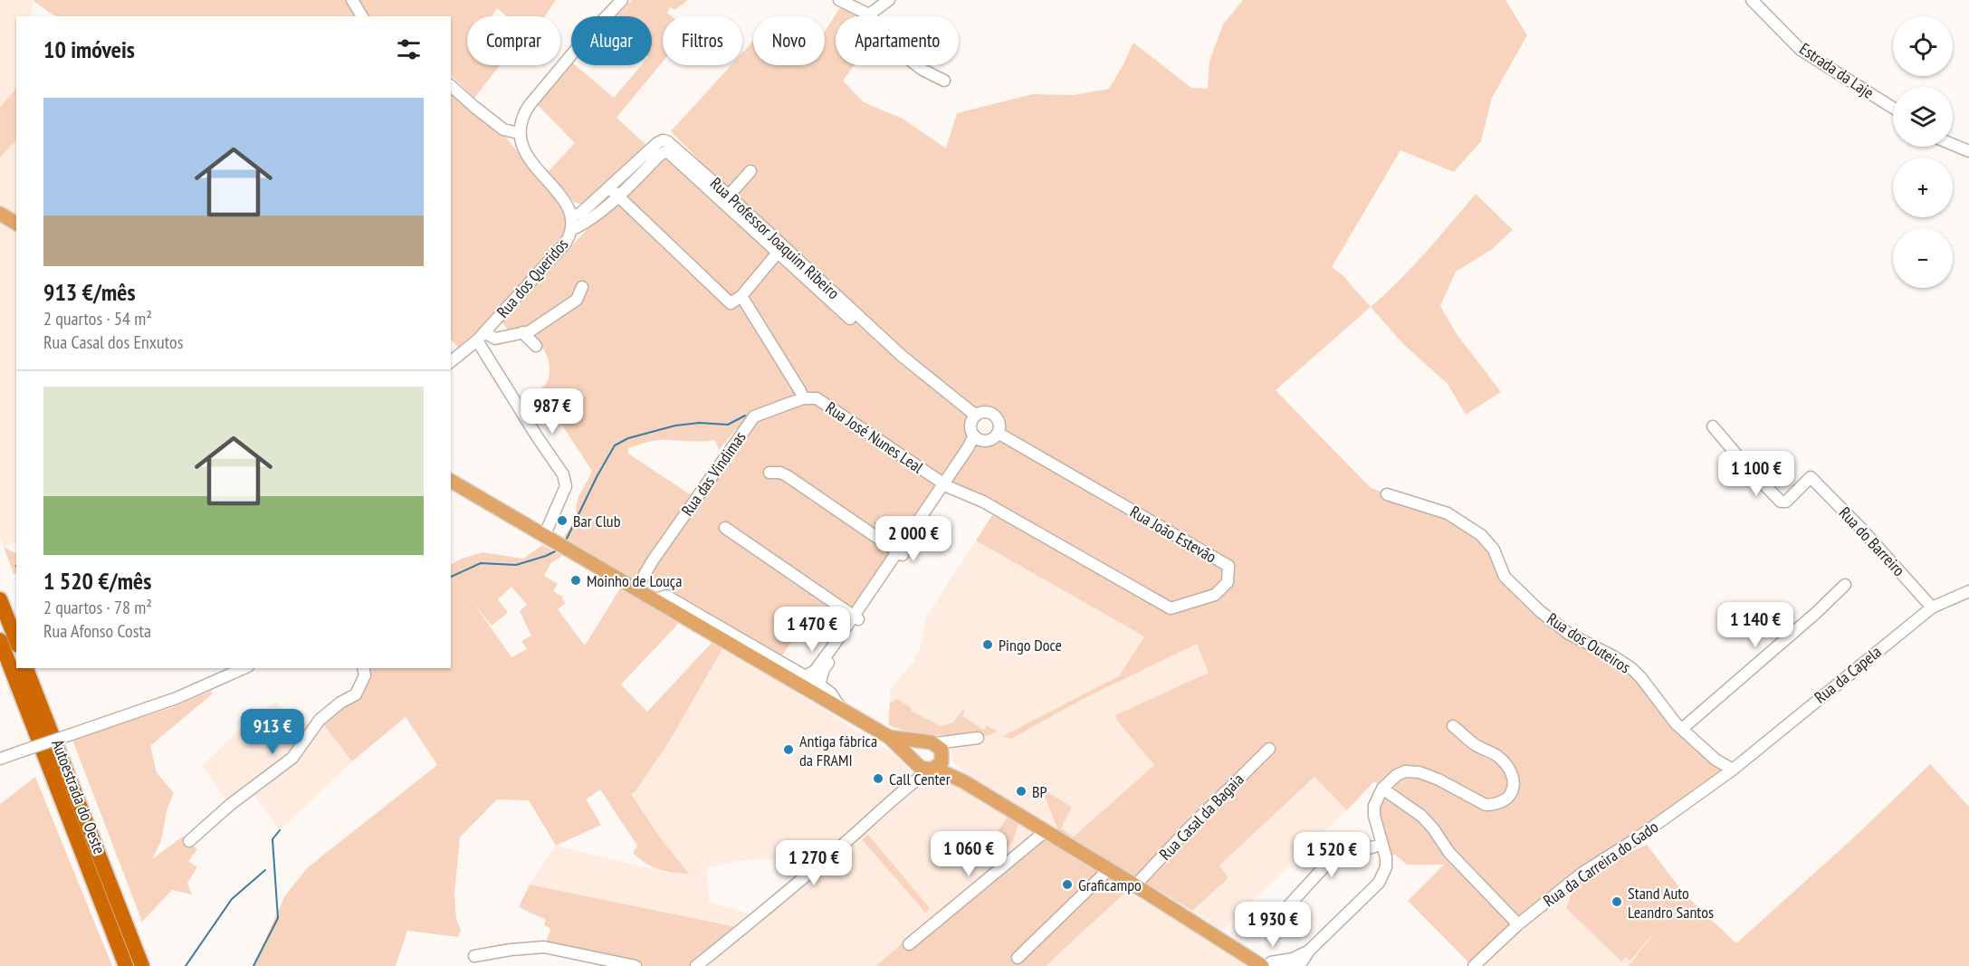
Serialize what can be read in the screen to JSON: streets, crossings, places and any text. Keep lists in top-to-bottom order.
{
  "streets": {
    "highway": ["Autoestrada do Oeste"],
    "street": [
      "Estrada da Laje",
      "Rua Professor Joaquim Ribeiro",
      "Rua dos Queridos",
      "Rua José Nunes Leal",
      "Rua das Vindimas",
      "Rua João Estevão",
      "Rua do Barreiro",
      "Rua dos Outeiros",
      "Rua da Capela",
      "Rua Casal da Bagaia",
      "Rua da Carreira do Gado"
    ]
  },
  "crossings": [
    ["Rua Professor Joaquim Ribeiro", "Rua dos Queridos"],
    ["Rua Professor Joaquim Ribeiro", "Rua João Estevão"],
    ["Rua José Nunes Leal", "Rua das Vindimas"],
    ["Rua José Nunes Leal", "Rua João Estevão"],
    ["Rua do Barreiro", "Rua da Capela"],
    ["Rua dos Outeiros", "Rua da Capela"],
    ["Rua dos Outeiros", "Rua da Carreira do Gado"],
    ["Rua da Capela", "Rua da Carreira do Gado"]
  ],
  "places": [
    "Bar Club",
    "Moinho de Louça",
    "Pingo Doce",
    "Antiga fábrica da FRAMI",
    "Call Center",
    "BP",
    "Graficampo",
    "Stand Auto Leandro Santos"
  ],
  "page": {
    "map_buttons": ["+", "−"],
    "chip": [
      "Comprar",
      "Alugar",
      "Filtros",
      "Novo",
      "Apartamento"
    ],
    "heading": "10 imóveis",
    "list": [
      {
        "name": "913 €/mês",
        "note": "2 quartos · 54 m² · Rua Casal dos Enxutos"
      },
      {
        "name": "1 520 €/mês",
        "note": "2 quartos · 78 m² · Rua Afonso Costa"
      }
    ],
    "price": [
      "987 €",
      "1 100 €",
      "2 000 €",
      "1 140 €",
      "1 470 €",
      "913 €",
      "1 060 €",
      "1 520 €",
      "1 270 €",
      "1 930 €"
    ]
  }
}
